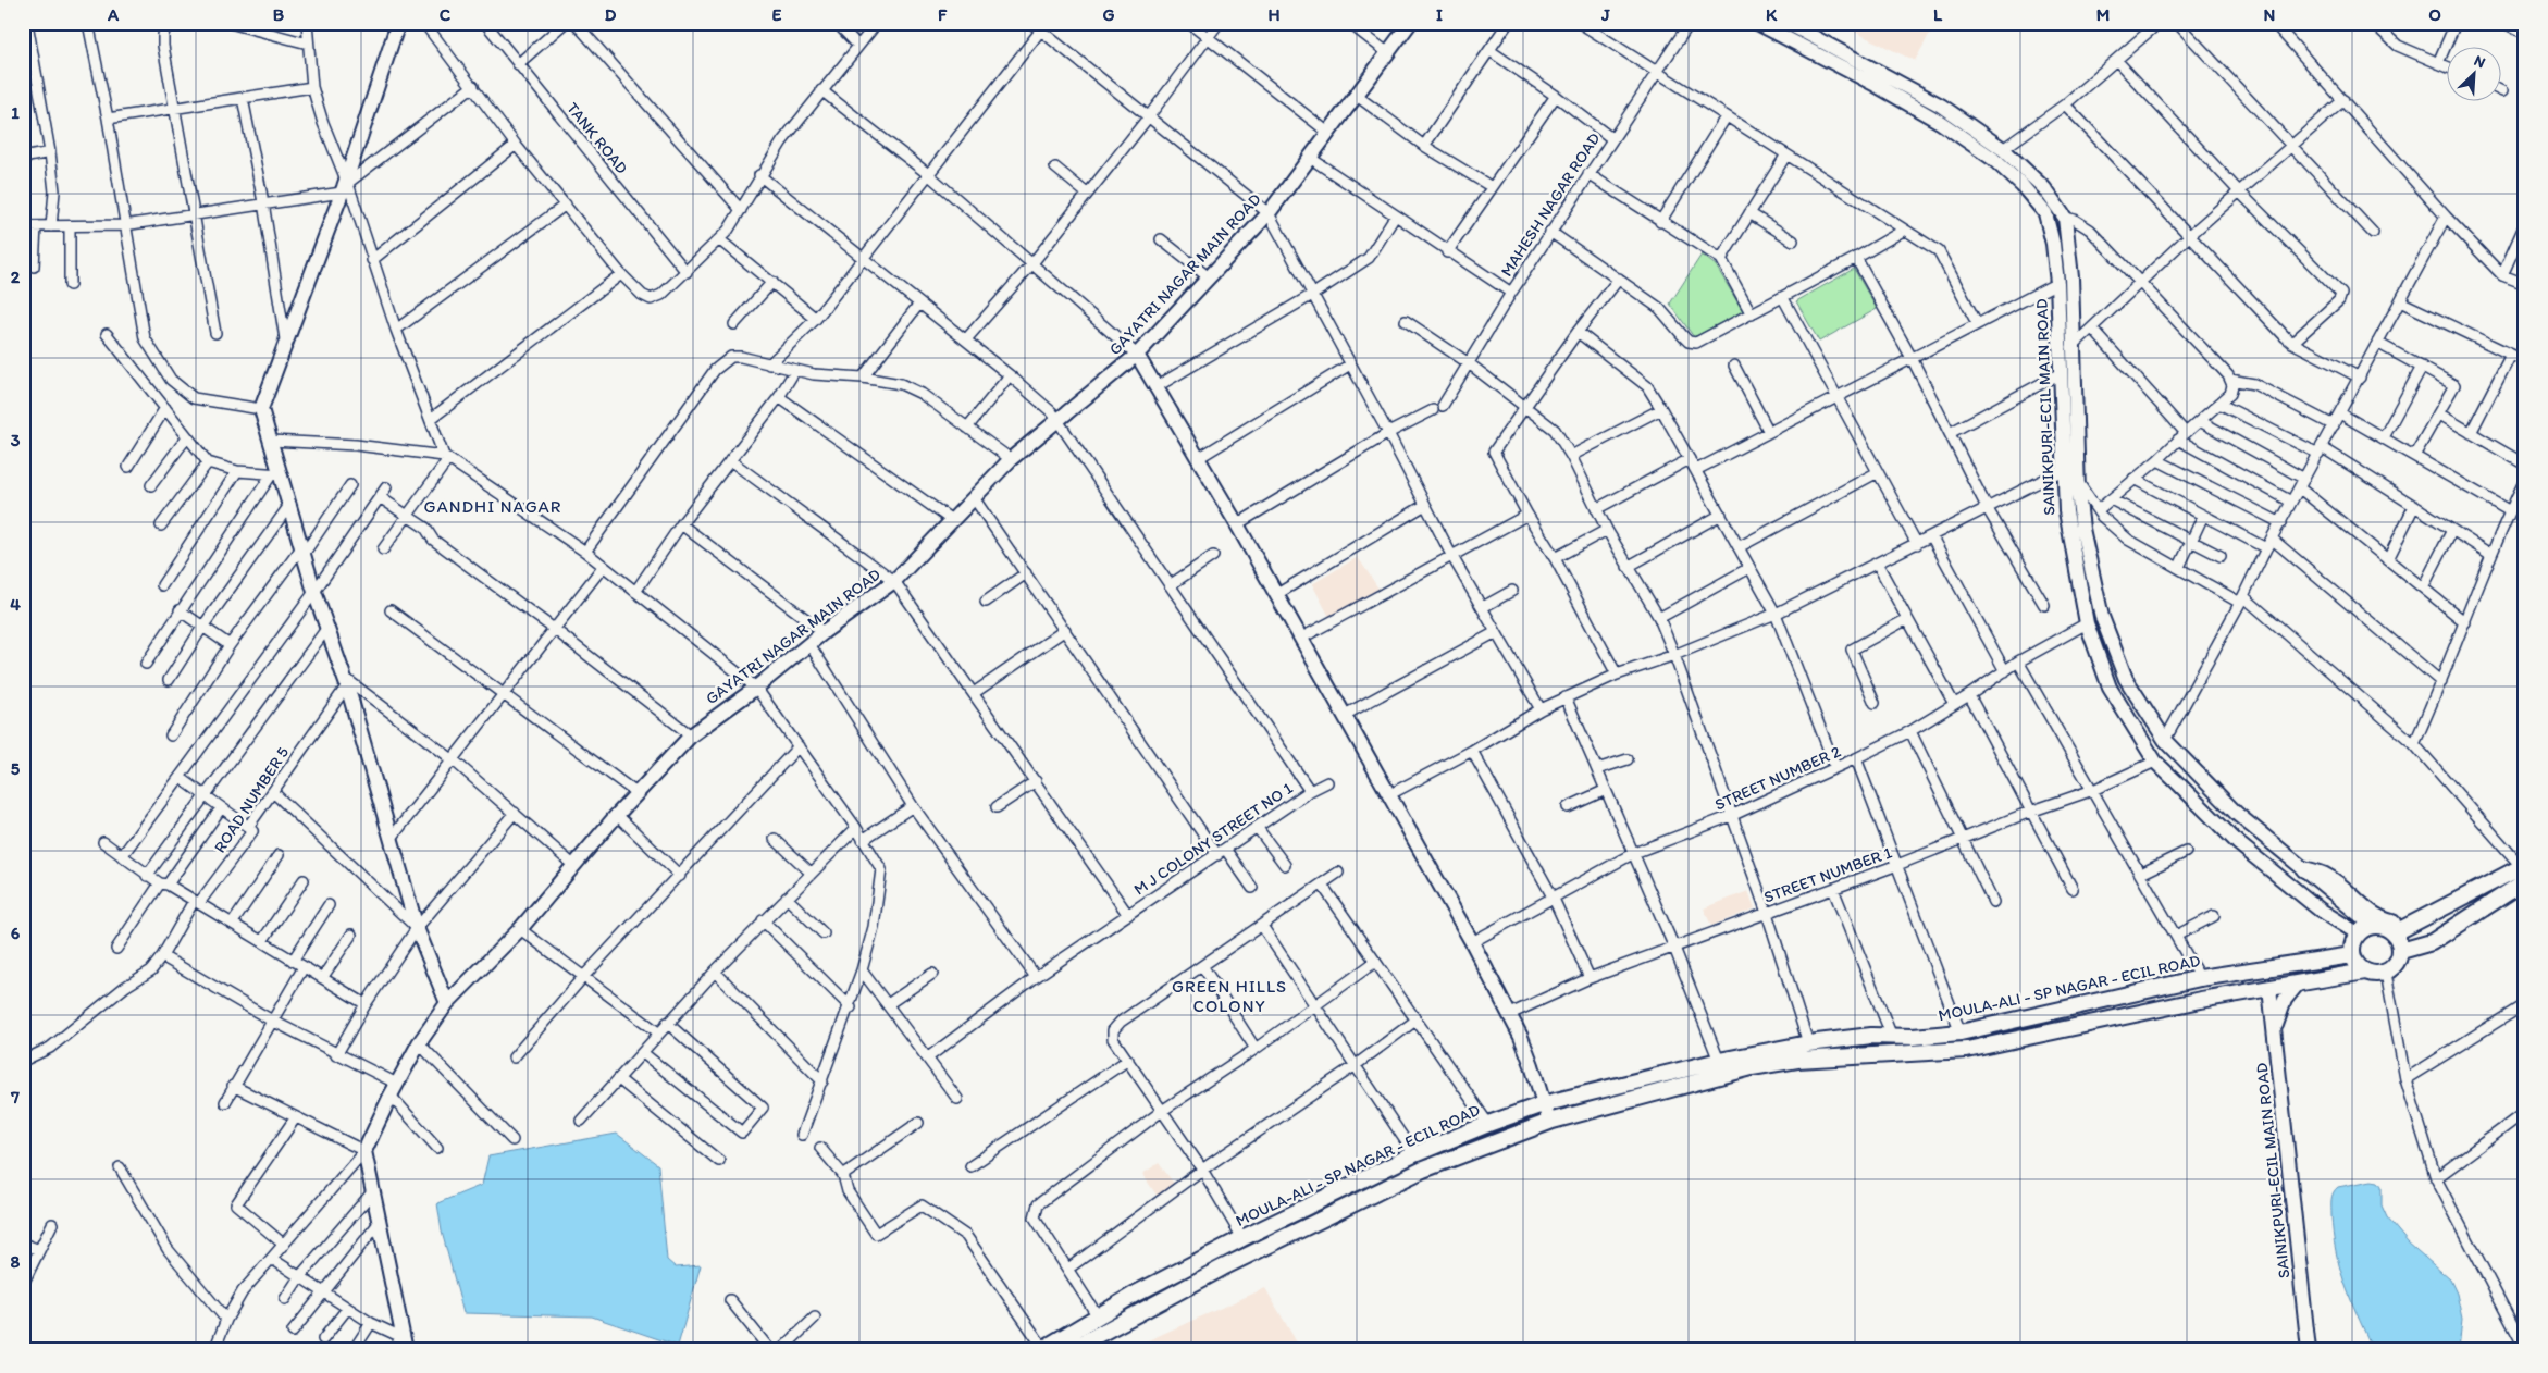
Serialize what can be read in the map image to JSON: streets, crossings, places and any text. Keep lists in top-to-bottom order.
{
  "streets": {
    "main road": ["MOULA-ALI - SP NAGAR - ECIL ROAD"],
    "street": [
      "TANK ROAD",
      "MAHESH NAGAR ROAD",
      "GAYATRI NAGAR MAIN ROAD",
      "SAINIKPURI-ECIL MAIN ROAD",
      "STREET NUMBER 2",
      "ROAD NUMBER 5",
      "M J COLONY STREET NO 1",
      "STREET NUMBER 1"
    ]
  },
  "crossings": [
    ["GAYATRI NAGAR MAIN ROAD", "M J COLONY STREET NO 1"],
    ["SAINIKPURI-ECIL MAIN ROAD", "STREET NUMBER 2"],
    ["SAINIKPURI-ECIL MAIN ROAD", "STREET NUMBER 1"],
    ["SAINIKPURI-ECIL MAIN ROAD", "MOULA-ALI - SP NAGAR - ECIL ROAD"]
  ],
  "districts": ["GANDHI NAGAR", "GREEN HILLS COLONY"],
  "north": "top right",
  "grid": {
    "columns": [
      "A",
      "B",
      "C",
      "D",
      "E",
      "F",
      "G",
      "H",
      "I",
      "J",
      "K",
      "L",
      "M",
      "N",
      "O"
    ],
    "rows": [
      "1",
      "2",
      "3",
      "4",
      "5",
      "6",
      "7",
      "8"
    ]
  }
}
